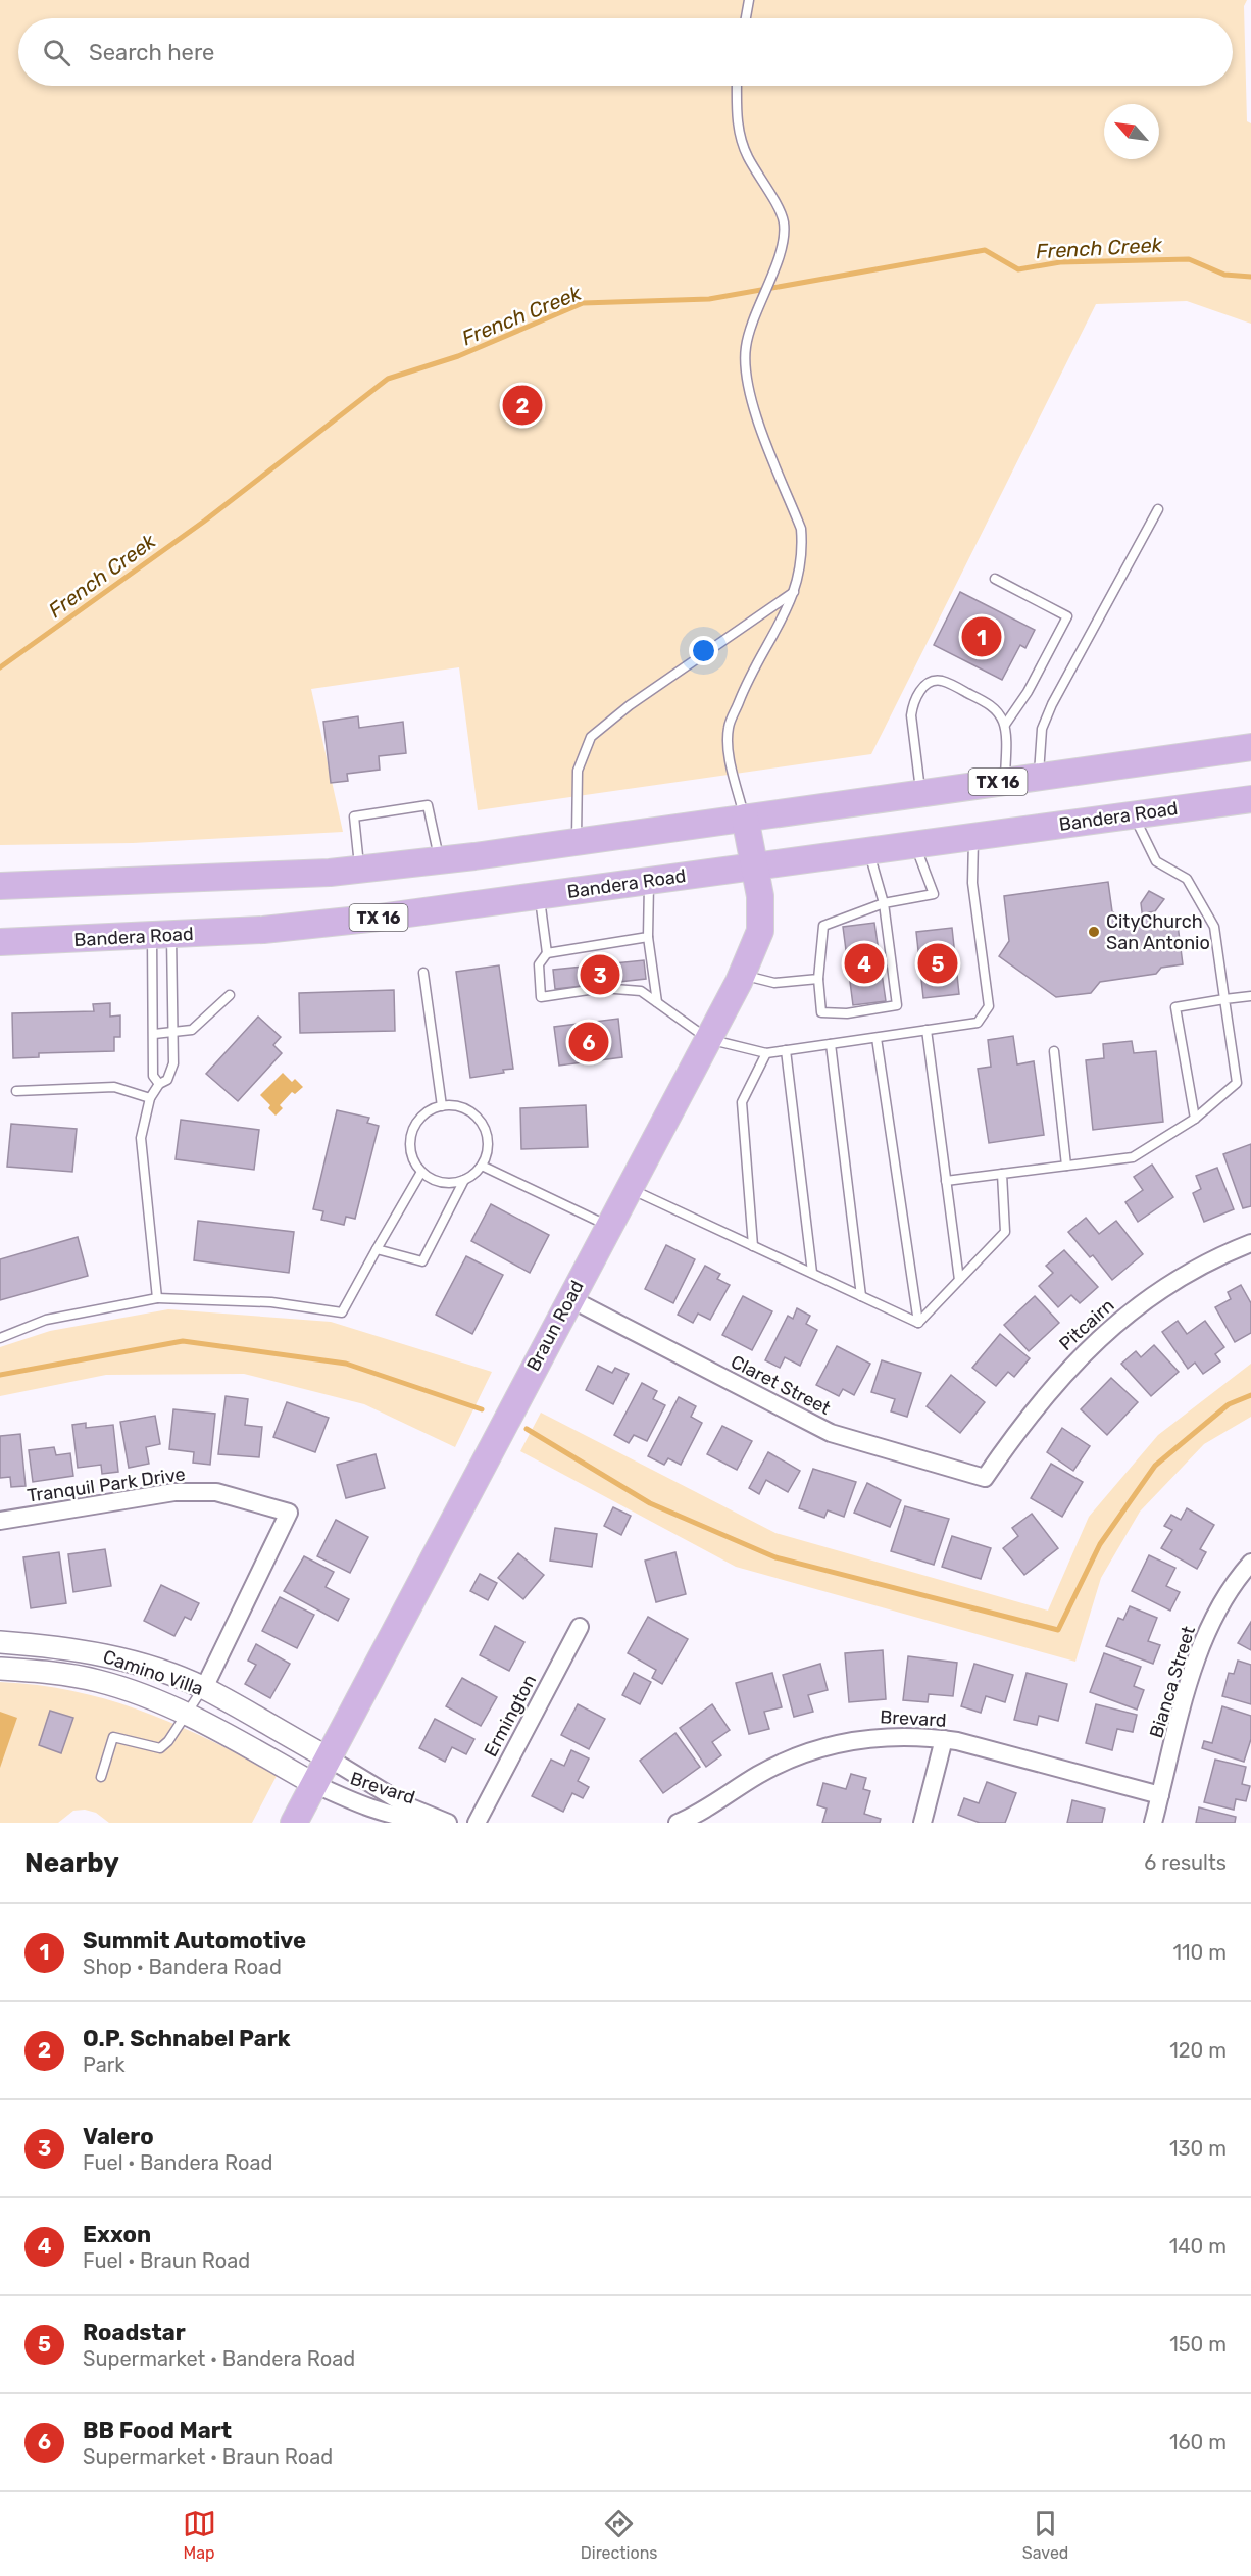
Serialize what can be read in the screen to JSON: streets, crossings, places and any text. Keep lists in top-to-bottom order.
{
  "streets": {
    "main road": ["TX 16", "Bandera Road", "Braun Road"],
    "street": [
      "Pitcairn",
      "Claret Street",
      "Tranquil Park Drive",
      "Camino Villa",
      "Bianca Street",
      "Ermington",
      "Brevard"
    ]
  },
  "crossings": [
    ["TX 16", "Braun Road"],
    ["Bandera Road", "Braun Road"],
    ["Pitcairn", "Claret Street"],
    ["Braun Road", "Claret Street"],
    ["Braun Road", "Camino Villa"],
    ["Braun Road", "Brevard"],
    ["Tranquil Park Drive", "Camino Villa"],
    ["Camino Villa", "Brevard"],
    ["Bianca Street", "Brevard"]
  ],
  "water": ["French Creek"],
  "places": ["CityChurch San Antonio"],
  "north": "top left",
  "page": {
    "search": "Search here",
    "pins": [
      "2",
      "1",
      "4",
      "5",
      "3",
      "6"
    ],
    "heading": ["Nearby", "6 results"],
    "list": [
      {
        "mark": "1",
        "name": "Summit Automotive",
        "note": "Shop · Bandera Road",
        "value": "110 m"
      },
      {
        "mark": "2",
        "name": "O.P. Schnabel Park",
        "note": "Park",
        "value": "120 m"
      },
      {
        "mark": "3",
        "name": "Valero",
        "note": "Fuel · Bandera Road",
        "value": "130 m"
      },
      {
        "mark": "4",
        "name": "Exxon",
        "note": "Fuel · Braun Road",
        "value": "140 m"
      },
      {
        "mark": "5",
        "name": "Roadstar",
        "note": "Supermarket · Bandera Road",
        "value": "150 m"
      },
      {
        "mark": "6",
        "name": "BB Food Mart",
        "note": "Supermarket · Braun Road",
        "value": "160 m"
      }
    ],
    "nav": ["Map", "Directions", "Saved"]
  }
}
